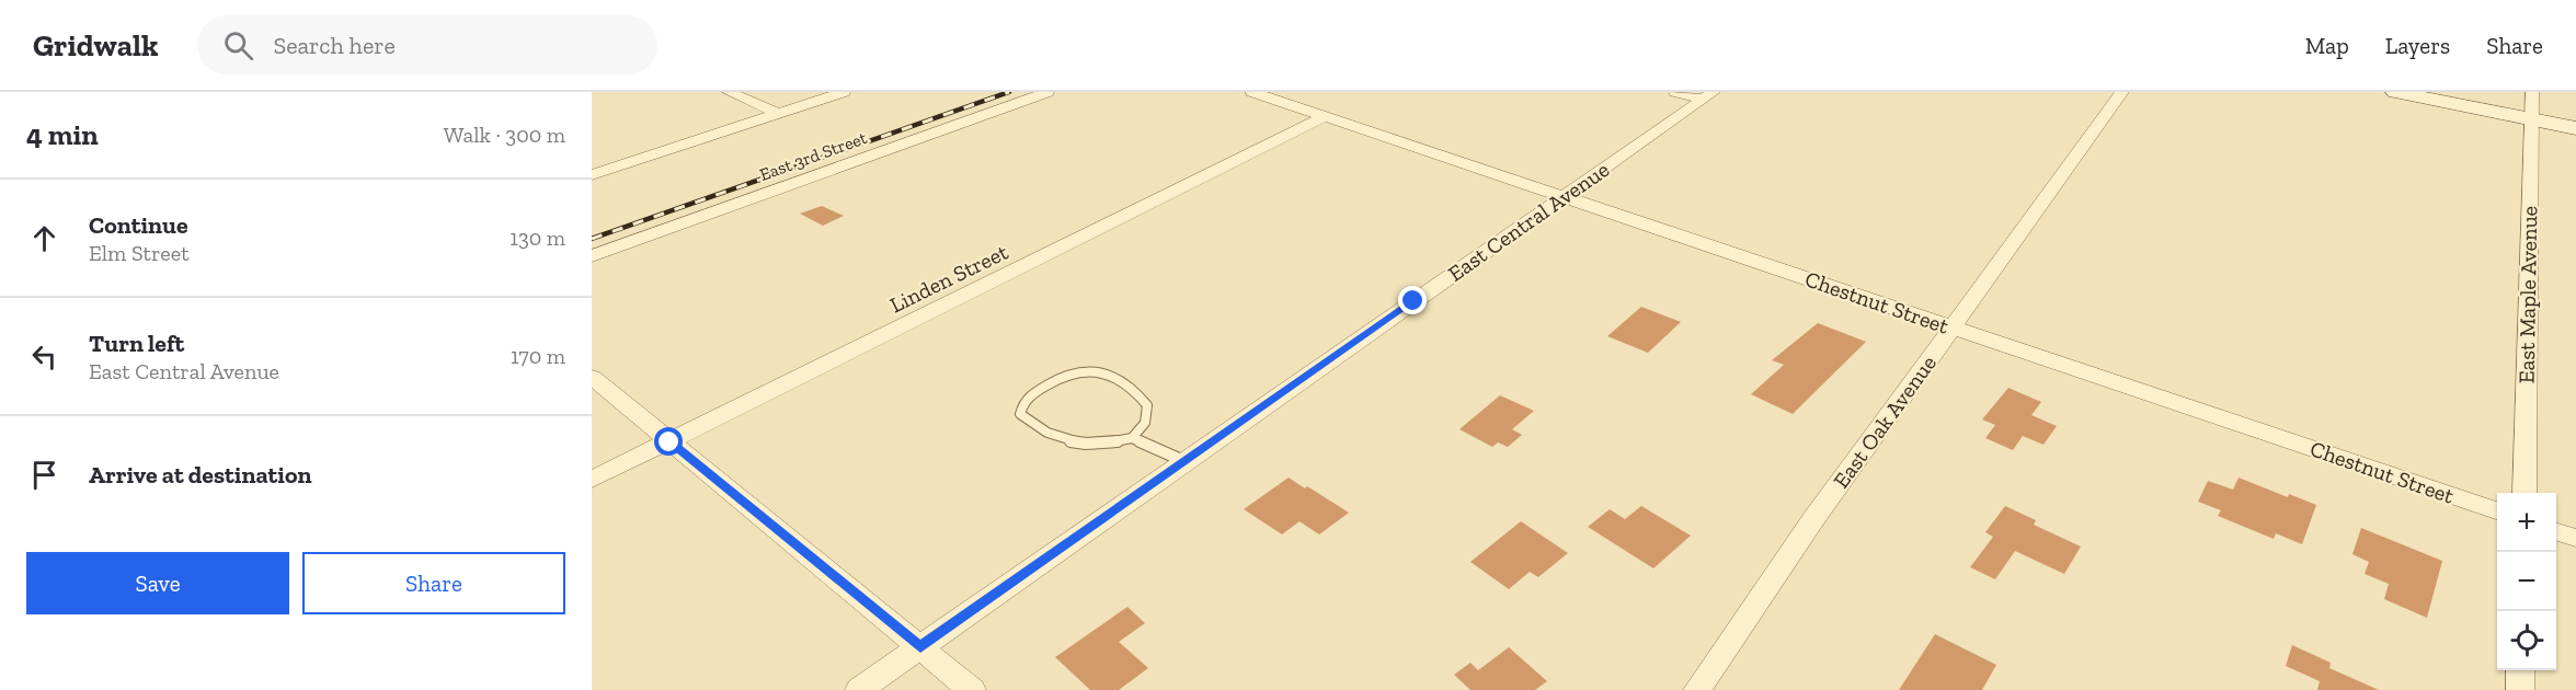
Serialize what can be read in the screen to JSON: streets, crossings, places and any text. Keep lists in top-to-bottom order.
{
  "streets": {
    "street": [
      "East 3rd Street",
      "East Central Avenue",
      "Linden Street",
      "East Maple Avenue",
      "Chestnut Street",
      "East Oak Avenue"
    ]
  },
  "crossings": [
    ["East Central Avenue", "Chestnut Street"],
    ["Linden Street", "Chestnut Street"],
    ["Chestnut Street", "East Oak Avenue"]
  ],
  "page": {
    "header": "Gridwalk",
    "search": "Search here",
    "nav": ["Map", "Layers", "Share"],
    "heading": ["4 min", "Walk · 300 m"],
    "list": [
      ["Continue", "Elm Street", "130 m"],
      ["Turn left", "East Central Avenue", "170 m"],
      "Arrive at destination"
    ],
    "map_buttons": ["+", "−"],
    "buttons": ["Save", "Share"]
  }
}
